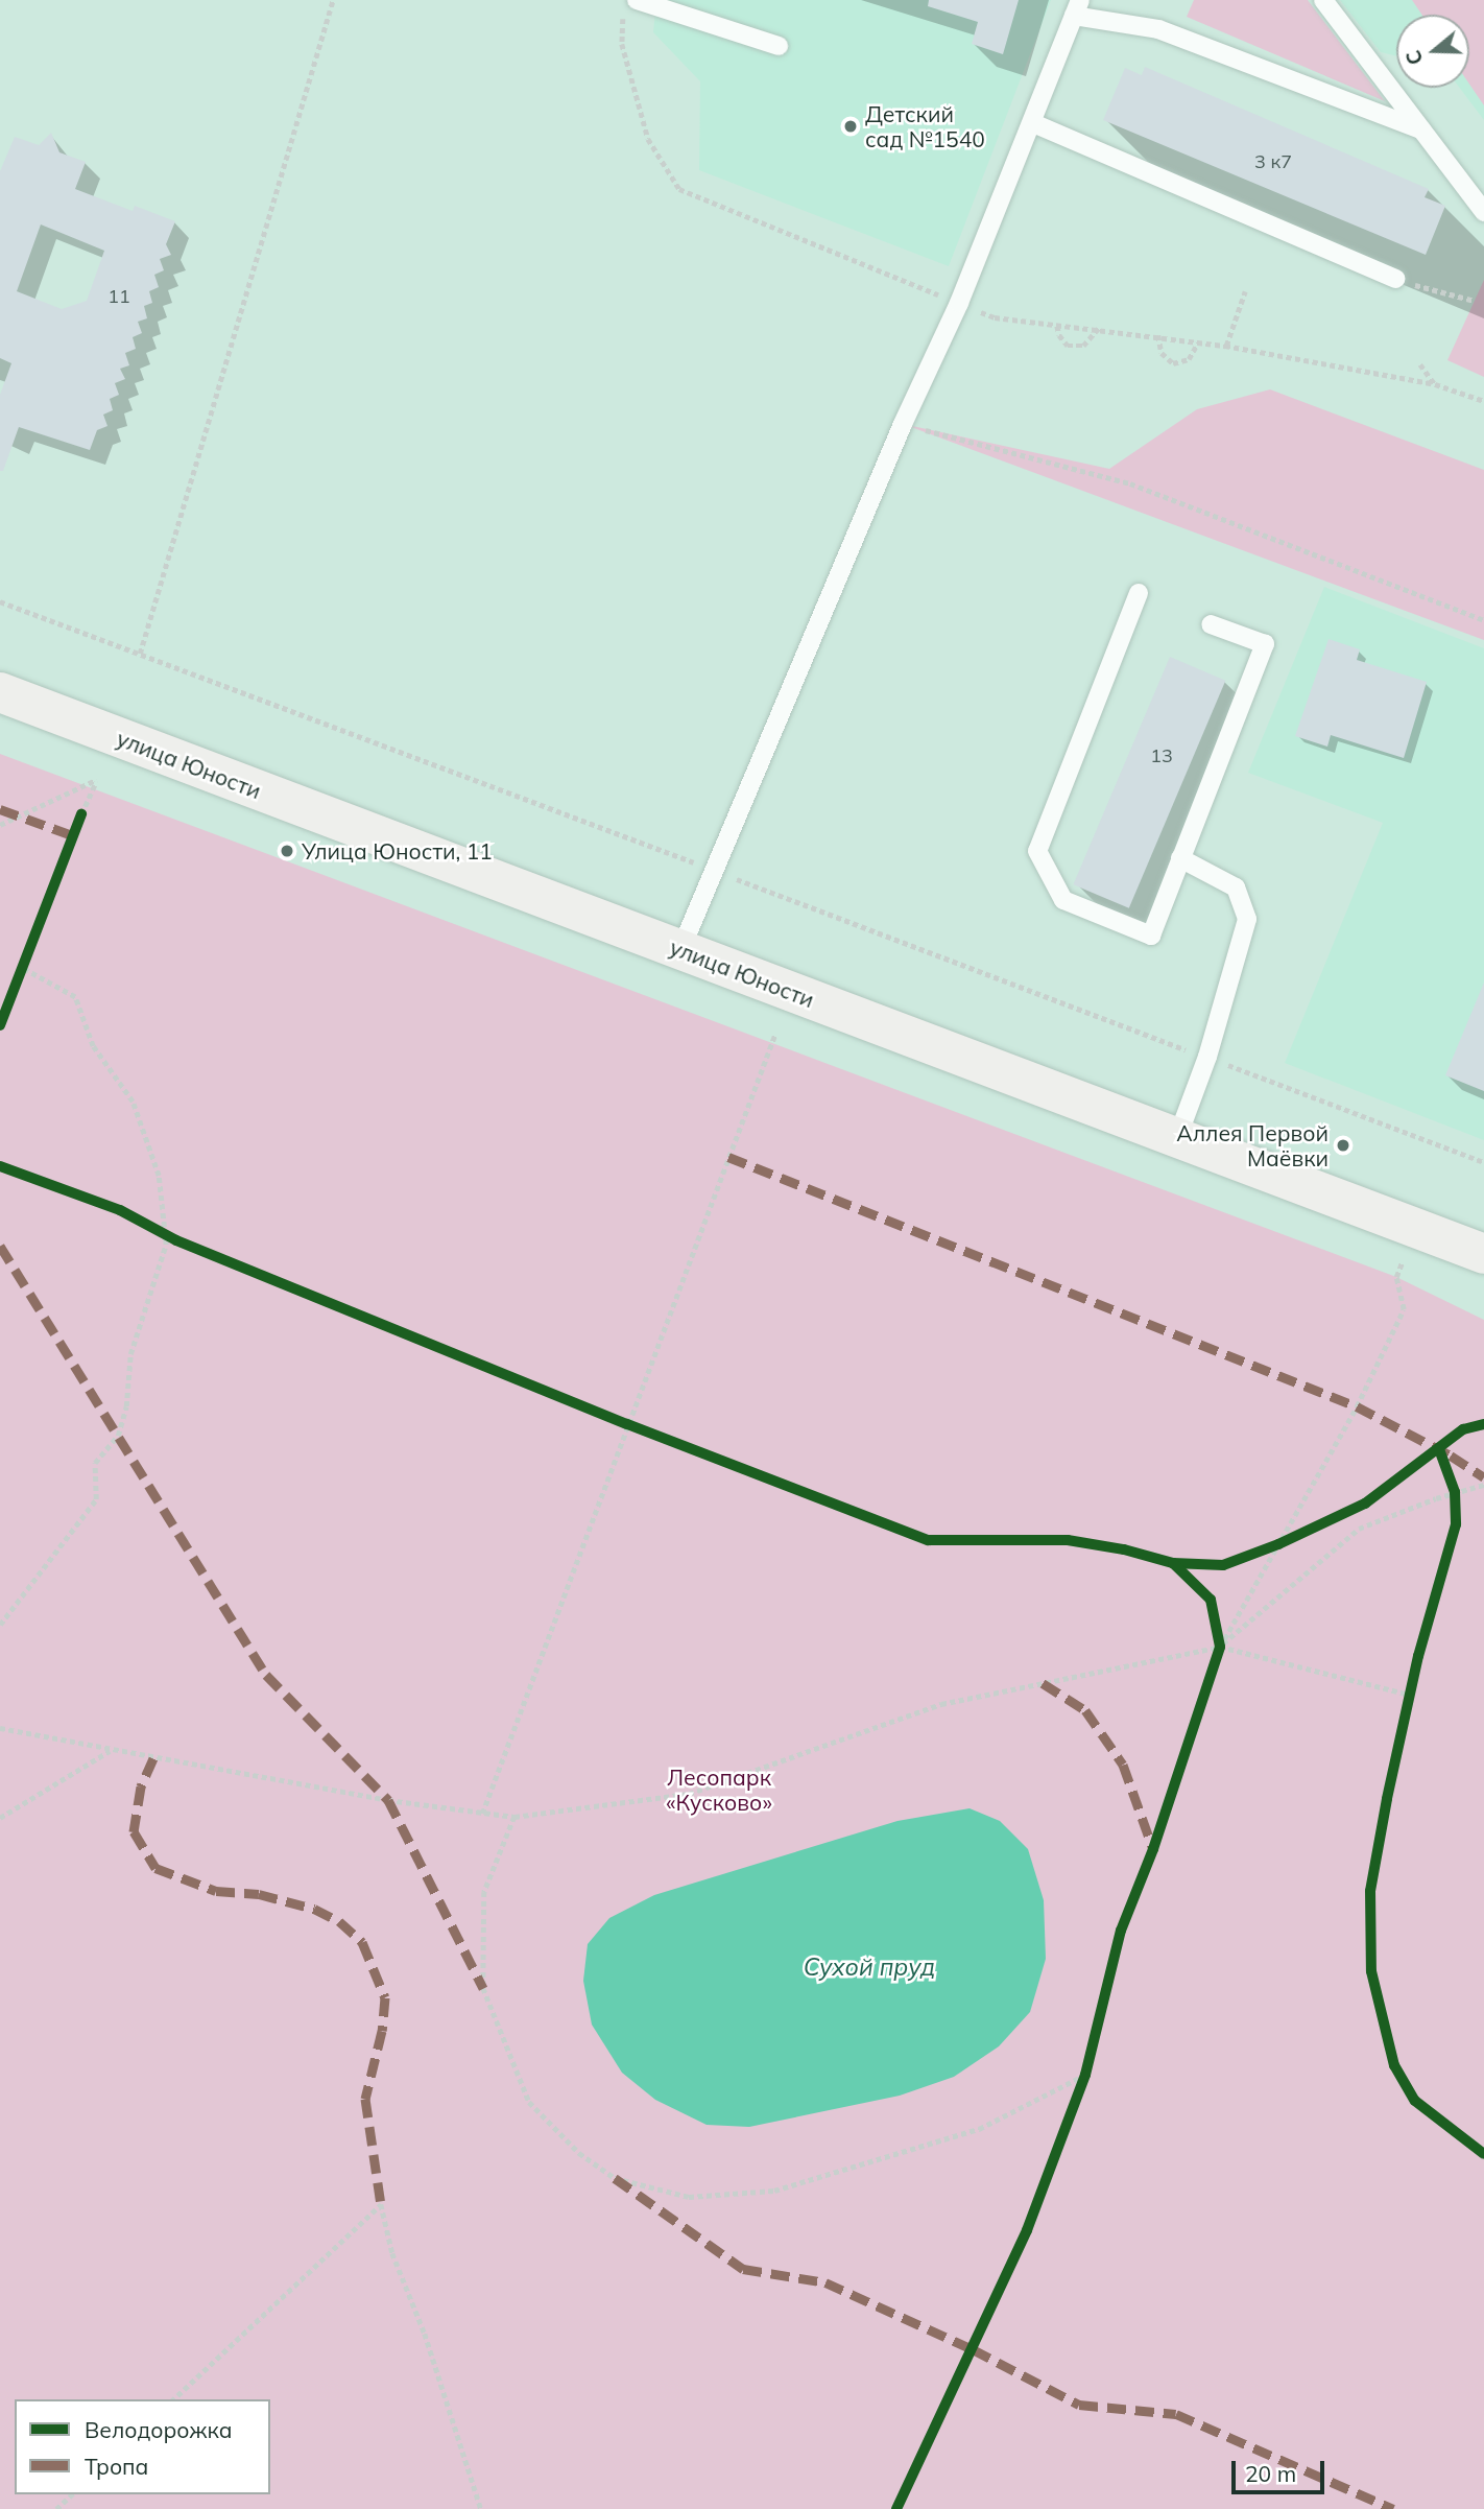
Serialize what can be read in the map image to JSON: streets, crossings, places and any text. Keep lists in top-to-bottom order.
{
  "streets": {
    "main road": ["улица Юности"]
  },
  "water": ["Сухой пруд"],
  "parks": ["Лесопарк «Кусково»"],
  "places": ["Детский сад №1540", "Улица Юности, 11", "Аллея Первой Маёвки"],
  "house_numbers": ["3 к7", "11", "13"],
  "legend": ["Велодорожка", "Тропа"],
  "scale_bar": "20 m",
  "north": "left"
}
